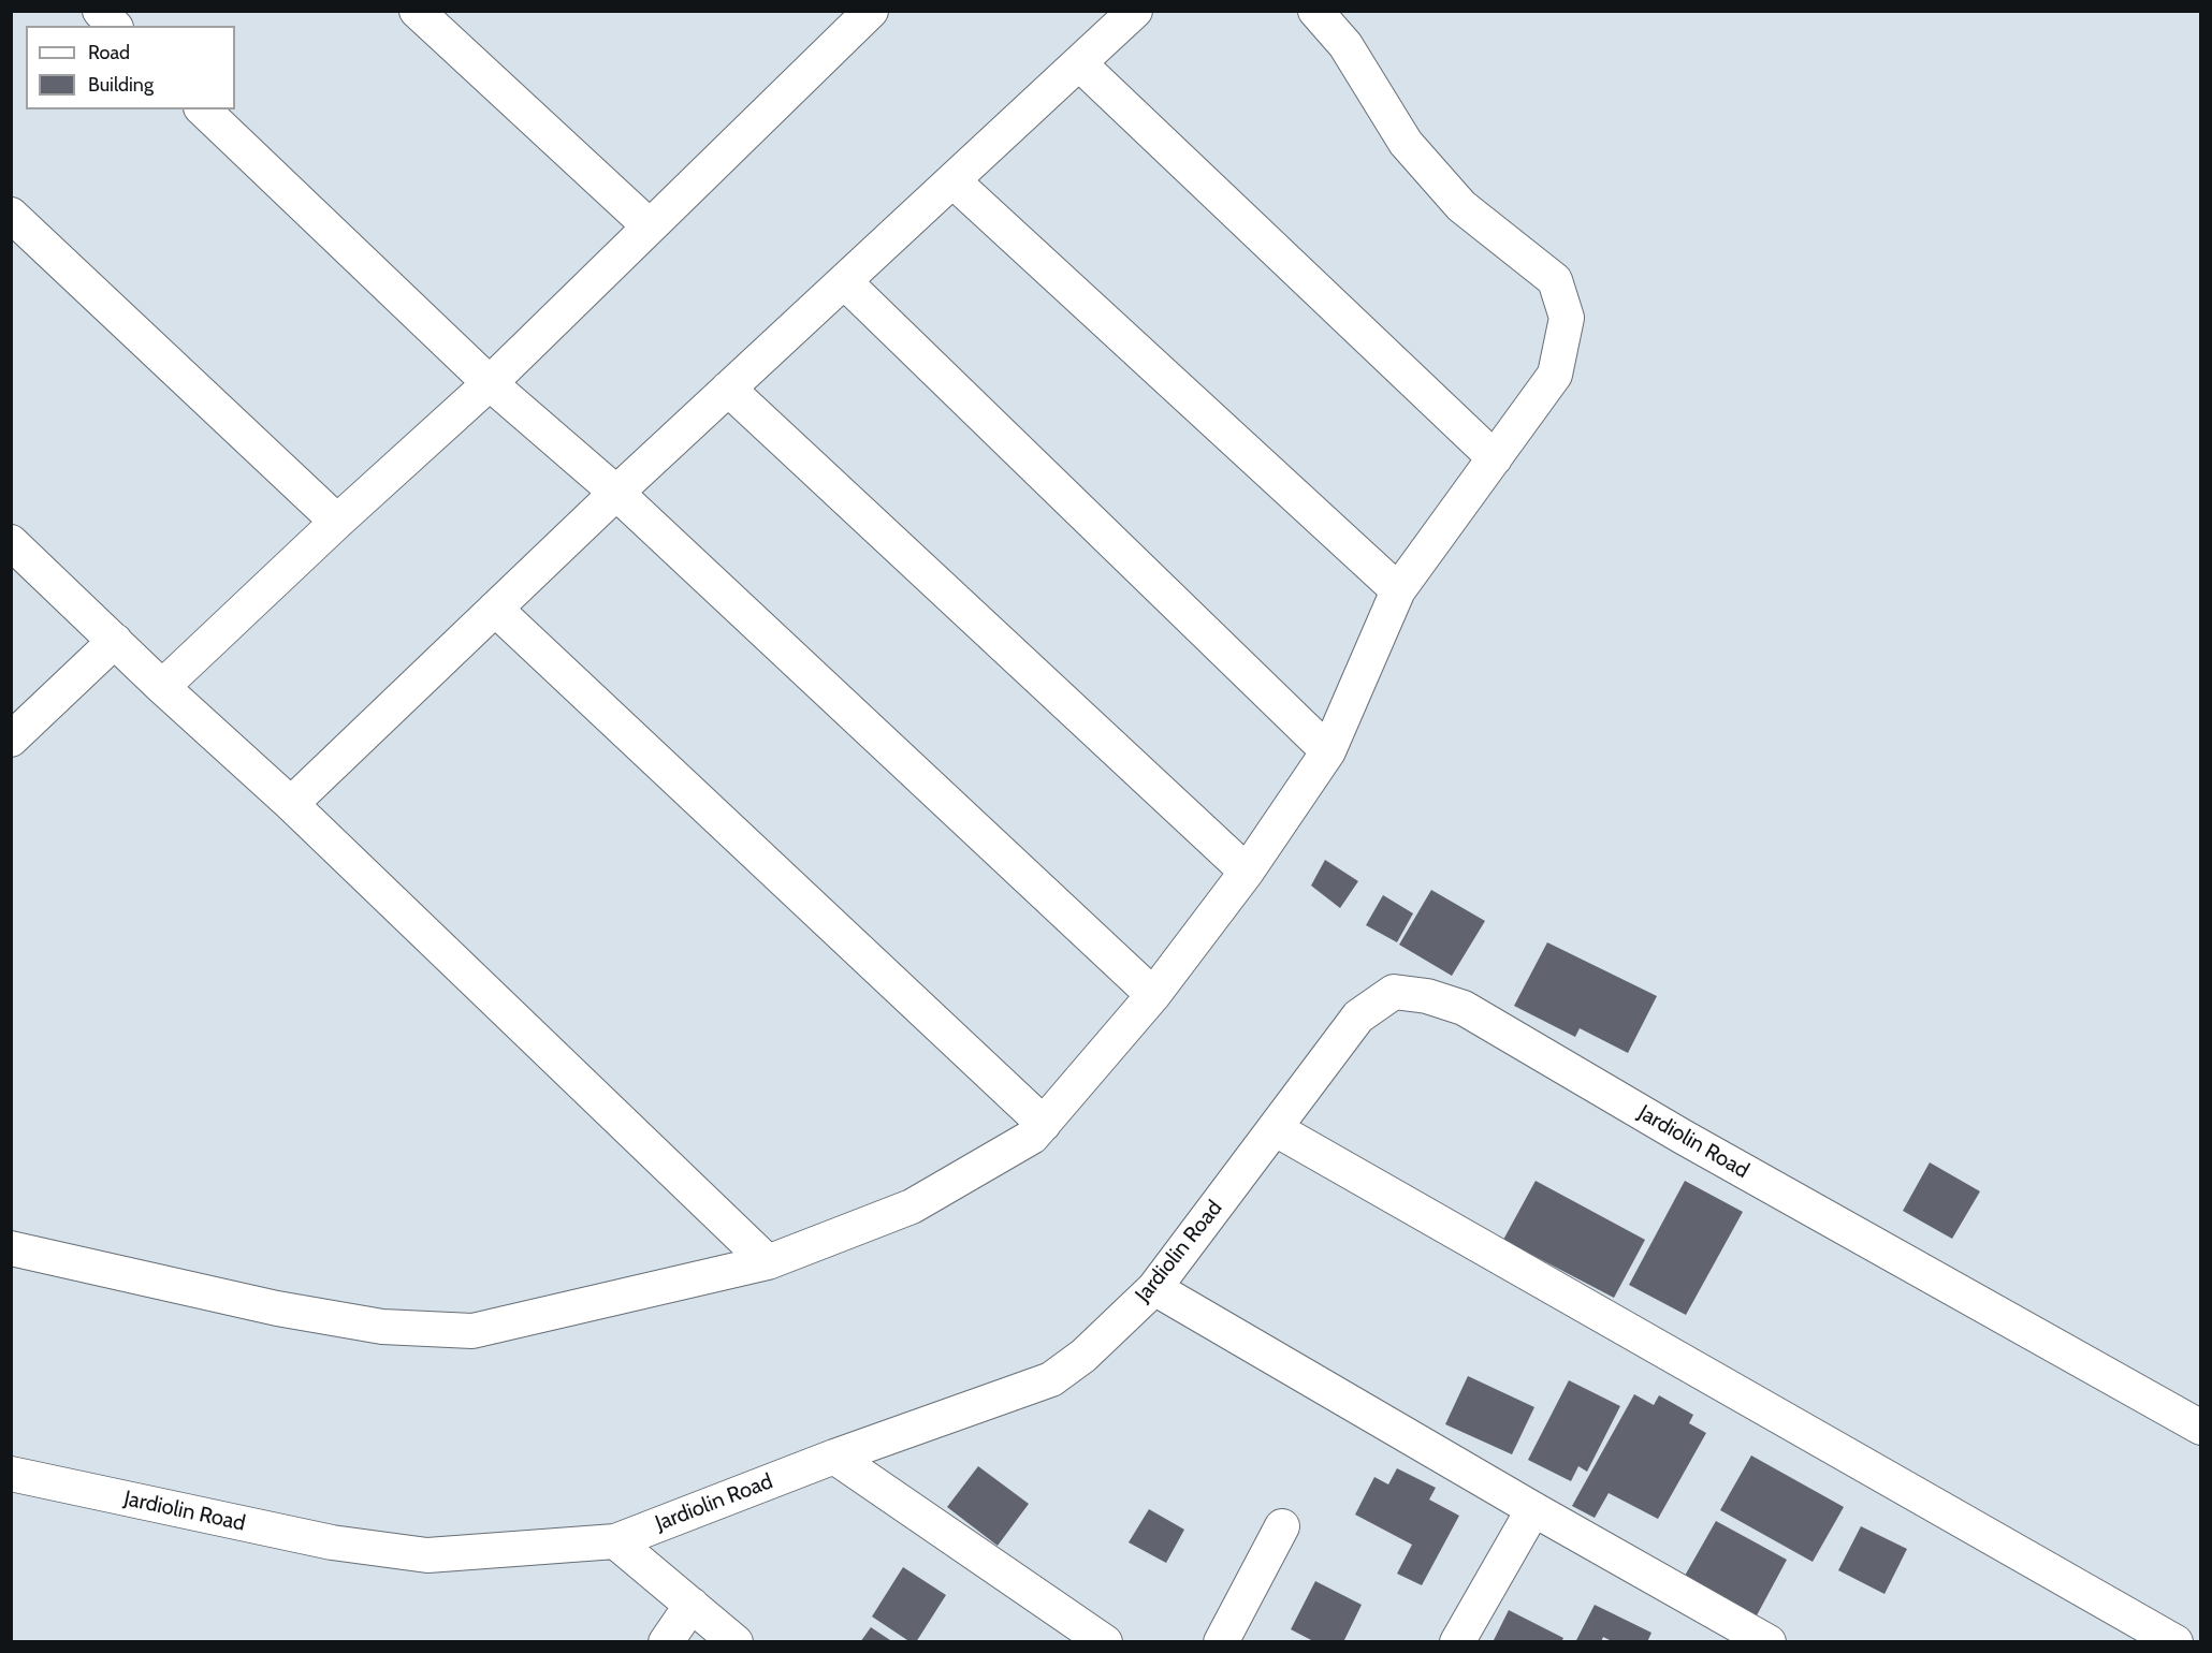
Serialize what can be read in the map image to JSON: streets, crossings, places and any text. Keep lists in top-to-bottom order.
{
  "streets": {
    "street": ["Jardiolin Road"]
  },
  "legend": ["Road", "Building"]
}
